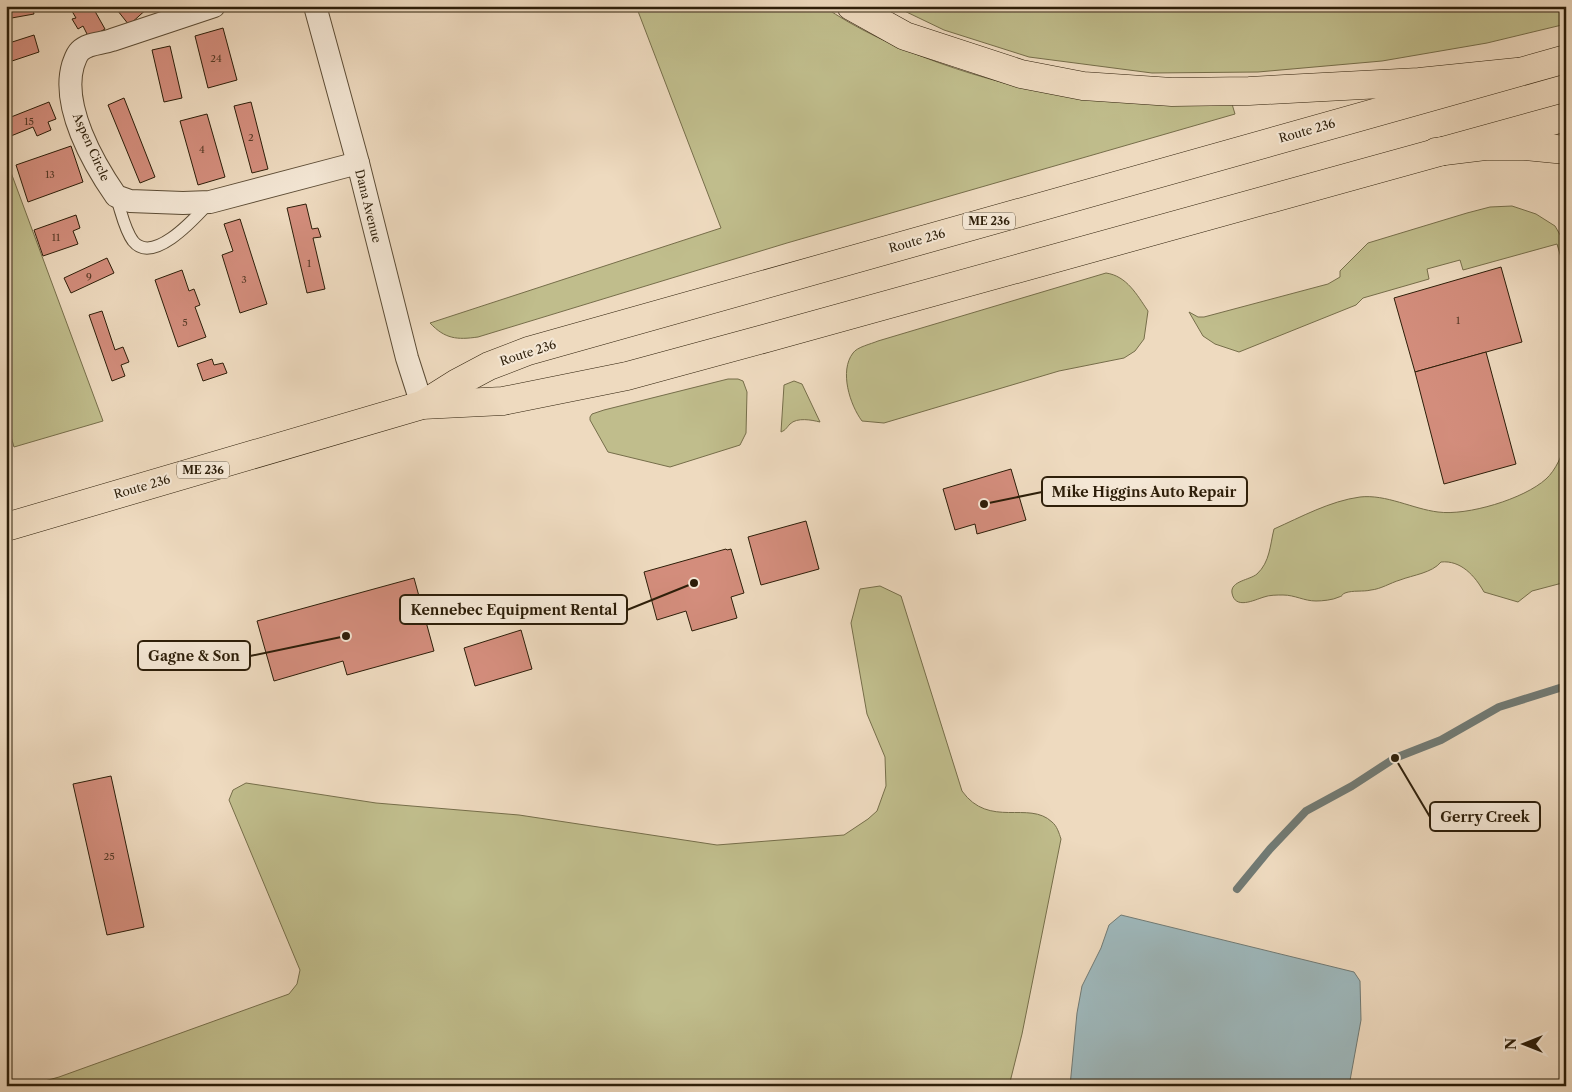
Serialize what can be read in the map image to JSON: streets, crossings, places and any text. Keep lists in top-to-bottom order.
{
  "streets": {
    "main road": ["Route 236", "ME 236"],
    "street": ["Aspen Circle", "Dana Avenue"]
  },
  "crossings": [
    ["Route 236", "Dana Avenue"],
    ["Aspen Circle", "Dana Avenue"]
  ],
  "places": [
    "Mike Higgins Auto Repair",
    "Kennebec Equipment Rental",
    "Gagne & Son",
    "Gerry Creek"
  ],
  "house_numbers": [
    "24",
    "15",
    "2",
    "4",
    "13",
    "11",
    "1",
    "9",
    "3",
    "1",
    "5",
    "25"
  ],
  "north": "left"
}
